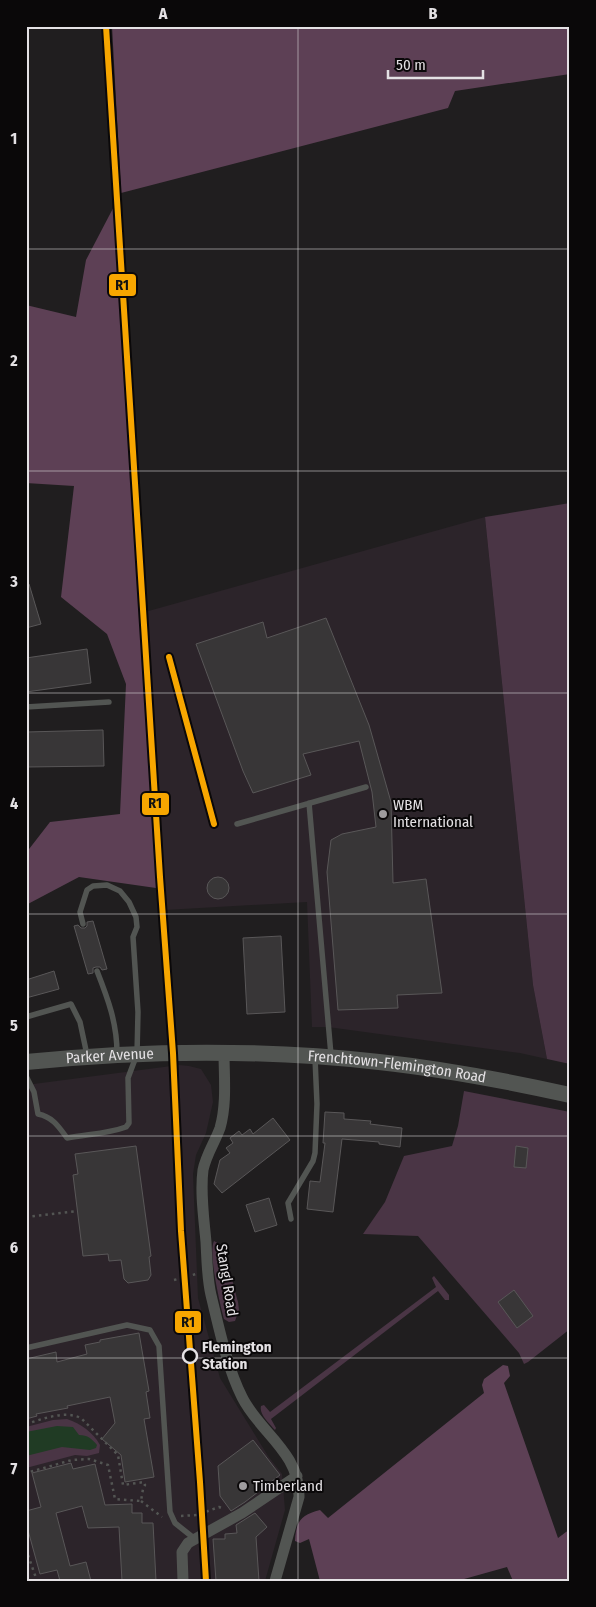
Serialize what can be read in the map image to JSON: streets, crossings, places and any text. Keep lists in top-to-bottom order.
{
  "streets": {
    "main road": ["Parker Avenue", "Frenchtown-Flemington Road"],
    "street": ["Stangl Road"]
  },
  "crossings": [
    ["Parker Avenue", "Frenchtown-Flemington Road"],
    ["Parker Avenue", "Stangl Road"],
    ["Frenchtown-Flemington Road", "Stangl Road"]
  ],
  "places": ["WBM International", "Flemington Station", "Timberland"],
  "lines": ["transit line R1"],
  "scale_bar": "50 m",
  "grid": {
    "columns": ["A", "B"],
    "rows": [
      "1",
      "2",
      "3",
      "4",
      "5",
      "6",
      "7"
    ]
  }
}
